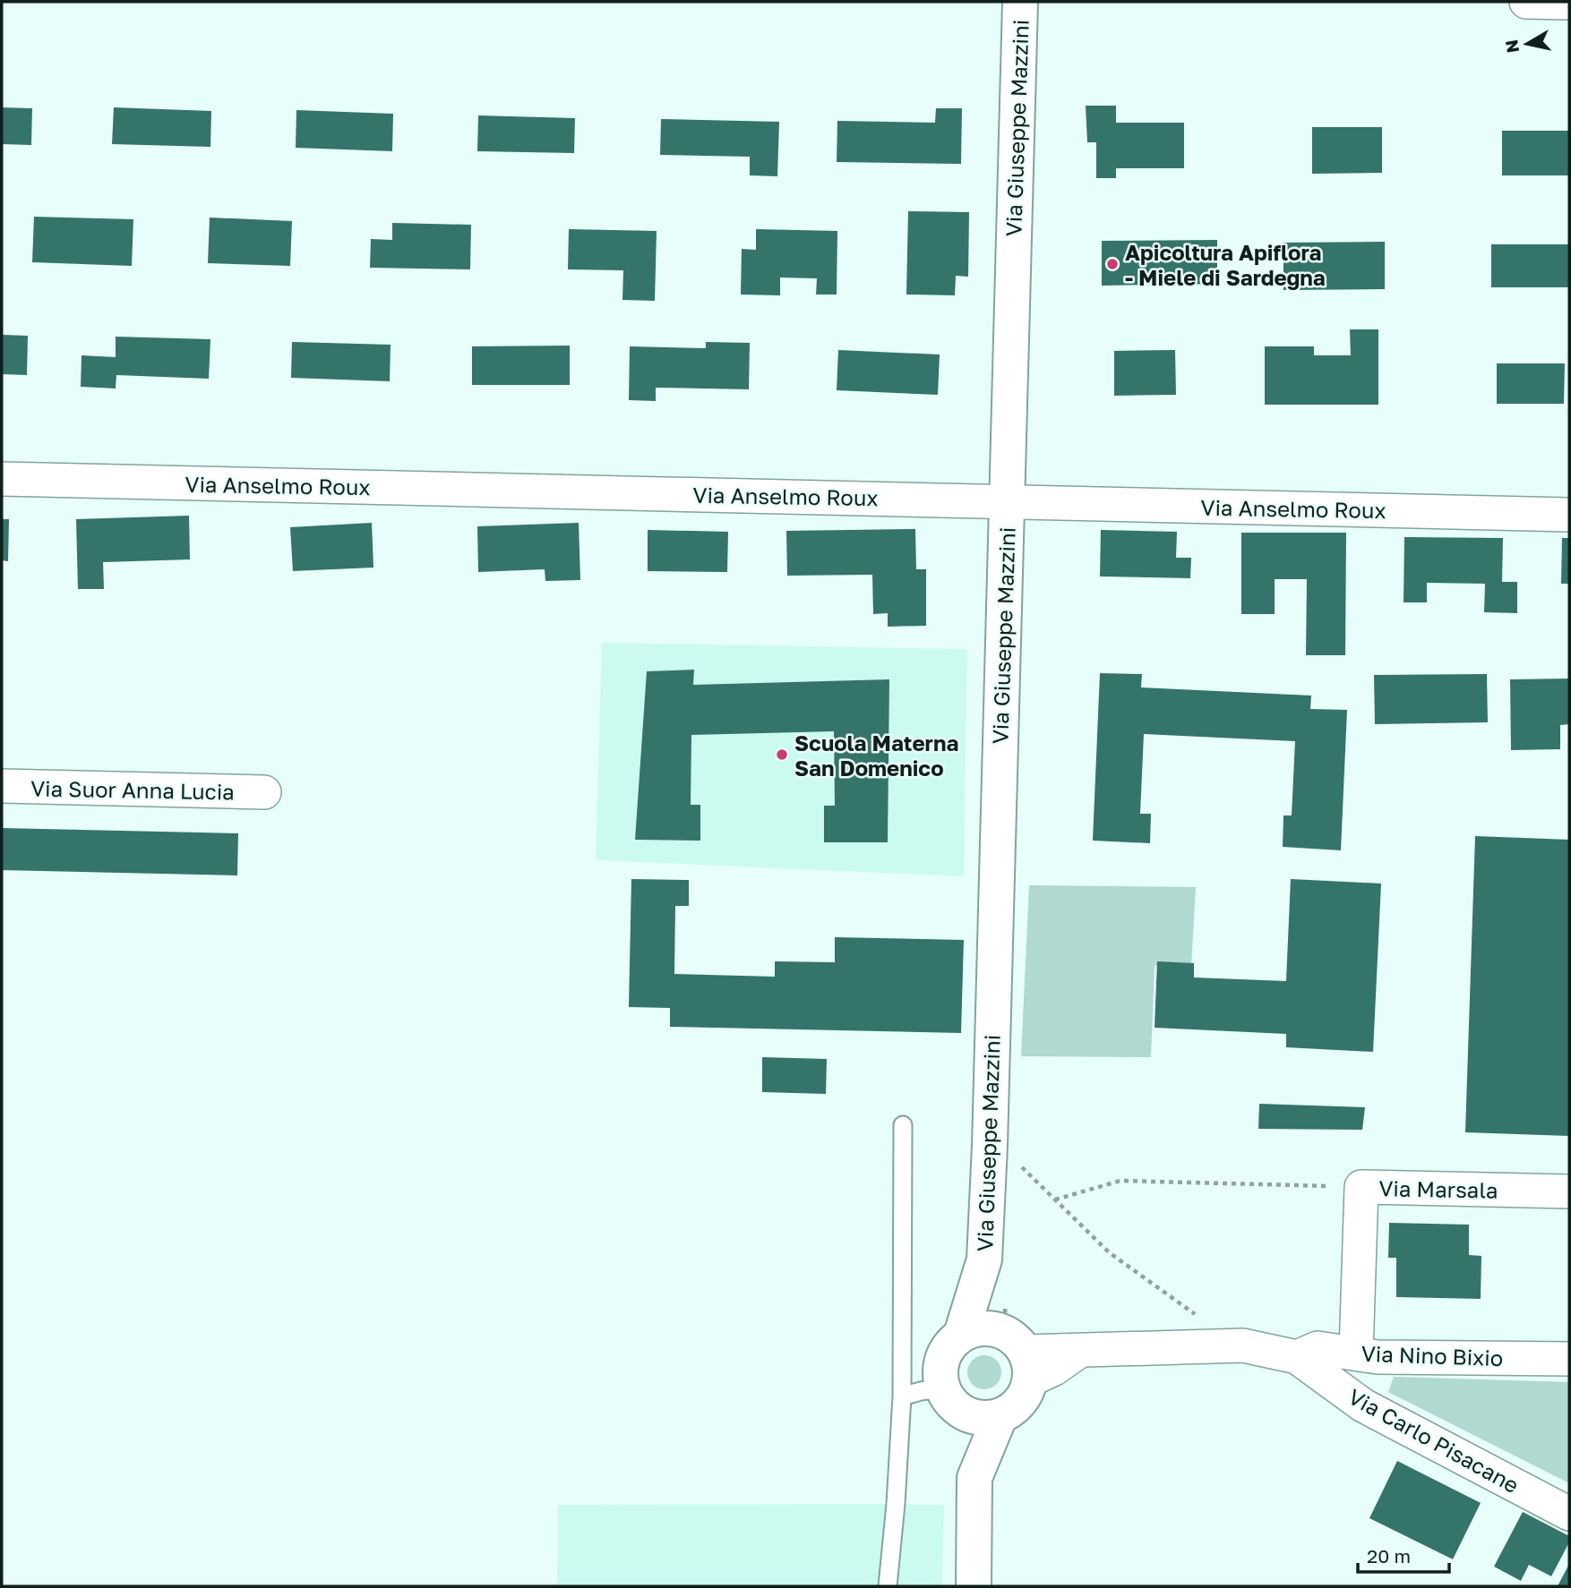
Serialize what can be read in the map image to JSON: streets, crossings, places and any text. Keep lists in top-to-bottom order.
{
  "streets": {
    "street": [
      "Via Giuseppe Mazzini",
      "Via Anselmo Roux",
      "Via Suor Anna Lucia",
      "Via Marsala",
      "Via Nino Bixio",
      "Via Carlo Pisacane"
    ]
  },
  "crossings": [
    ["Via Giuseppe Mazzini", "Via Anselmo Roux"],
    ["Via Giuseppe Mazzini", "Via Carlo Pisacane"],
    ["Via Marsala", "Via Nino Bixio"],
    ["Via Nino Bixio", "Via Carlo Pisacane"]
  ],
  "places": ["Apicoltura Apiflora - Miele di Sardegna", "Scuola Materna San Domenico"],
  "scale_bar": "20 m",
  "north": "left"
}
